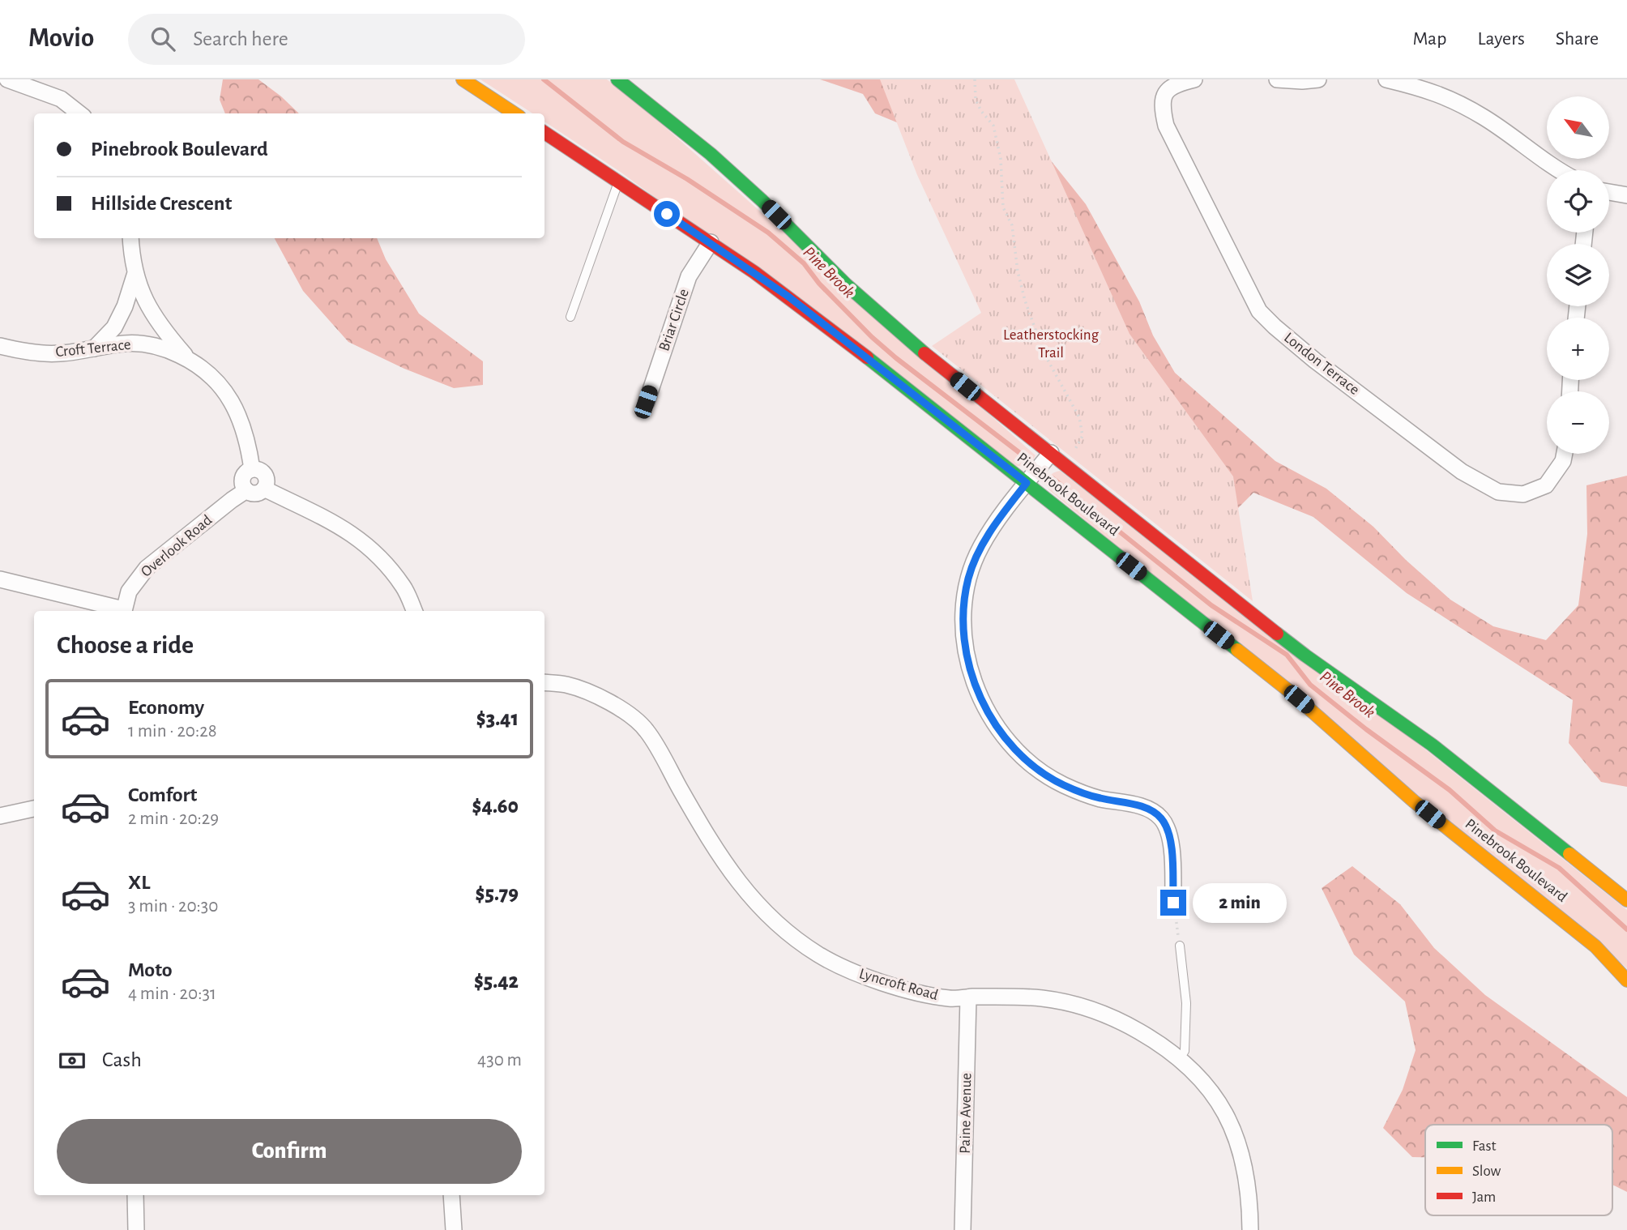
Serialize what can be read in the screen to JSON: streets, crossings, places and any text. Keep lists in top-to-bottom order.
{
  "streets": {
    "street": [
      "Briar Circle",
      "Croft Terrace",
      "London Terrace",
      "Pinebrook Boulevard",
      "Overlook Road",
      "Lyncroft Road",
      "Paine Avenue"
    ]
  },
  "crossings": [
    ["Briar Circle", "Pinebrook Boulevard"],
    ["Croft Terrace", "Overlook Road"],
    ["Lyncroft Road", "Paine Avenue"]
  ],
  "water": ["Pine Brook"],
  "parks": ["Leatherstocking Trail"],
  "legend": ["Fast", "Slow", "Jam"],
  "north": "top left",
  "page": {
    "header": "Movio",
    "search": "Search here",
    "nav": ["Map", "Layers", "Share"],
    "map_buttons": ["+", "−"],
    "banner": ["Pinebrook Boulevard", "Hillside Crescent"],
    "heading": "Choose a ride",
    "list": [
      {
        "name": "Economy",
        "note": "1 min · 20:28",
        "value": "$3.41"
      },
      {
        "name": "Comfort",
        "note": "2 min · 20:29",
        "value": "$4.60"
      },
      {
        "name": "XL",
        "note": "3 min · 20:30",
        "value": "$5.79"
      },
      {
        "name": "Moto",
        "note": "4 min · 20:31",
        "value": "$5.42"
      }
    ],
    "bubble": "2 min",
    "pay": ["Cash", "430 m"],
    "buttons": "Confirm"
  }
}
